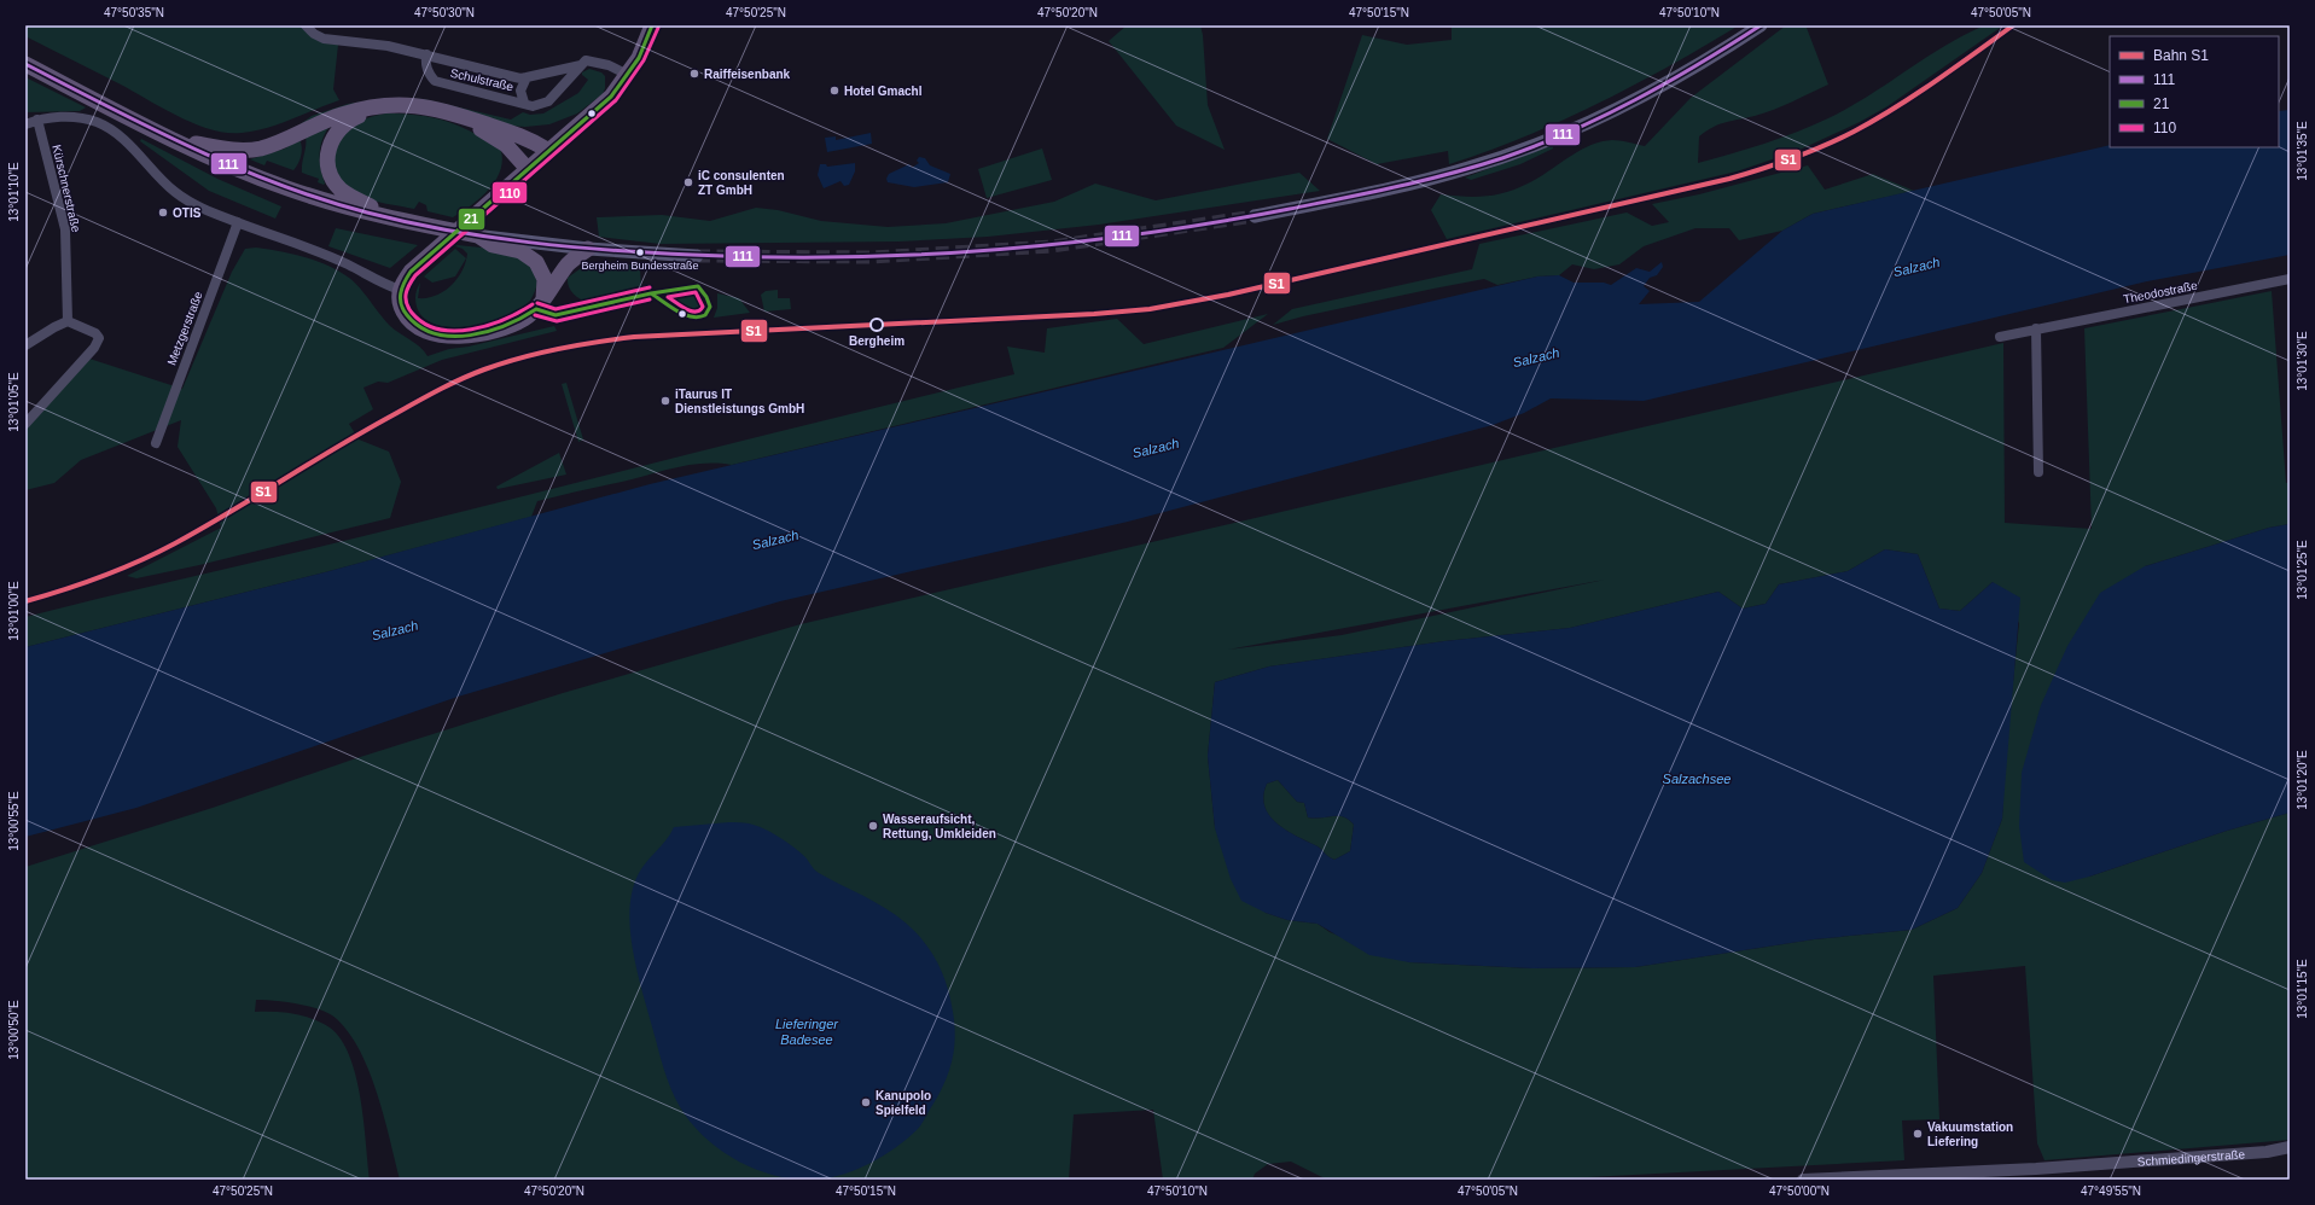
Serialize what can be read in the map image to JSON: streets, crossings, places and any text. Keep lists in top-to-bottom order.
{
  "streets": {
    "street": [
      "Schulstraße",
      "Kürschnerstraße",
      "Theodostraße",
      "Metzgerstraße",
      "Schmiedingerstraße"
    ]
  },
  "water": ["Salzach", "Salzachsee", "Lieferinger Badesee"],
  "places": [
    "Raiffeisenbank",
    "Hotel Gmachl",
    "iC consulenten ZT GmbH",
    "OTIS",
    "Bergheim Bundesstraße",
    "Bergheim",
    "iTaurus IT Dienstleistungs GmbH",
    "Wasseraufsicht, Rettung, Umkleiden",
    "Kanupolo Spielfeld",
    "Vakuumstation Liefering"
  ],
  "lines": [
    "rail line S1",
    "transit line 111",
    "transit line 21",
    "transit line 110"
  ],
  "legend": [
    "Bahn S1",
    "111",
    "21",
    "110"
  ],
  "coordinates": [
    "47°50'35\"N",
    "47°50'30\"N",
    "47°50'25\"N",
    "47°50'20\"N",
    "47°50'15\"N",
    "47°50'10\"N",
    "47°50'05\"N",
    "13°01'35\"E",
    "13°01'10\"E",
    "13°01'30\"E",
    "13°01'05\"E",
    "13°01'25\"E",
    "13°01'00\"E",
    "13°01'20\"E",
    "13°00'55\"E",
    "13°01'15\"E",
    "13°00'50\"E",
    "47°50'00\"N",
    "47°49'55\"N"
  ]
}
